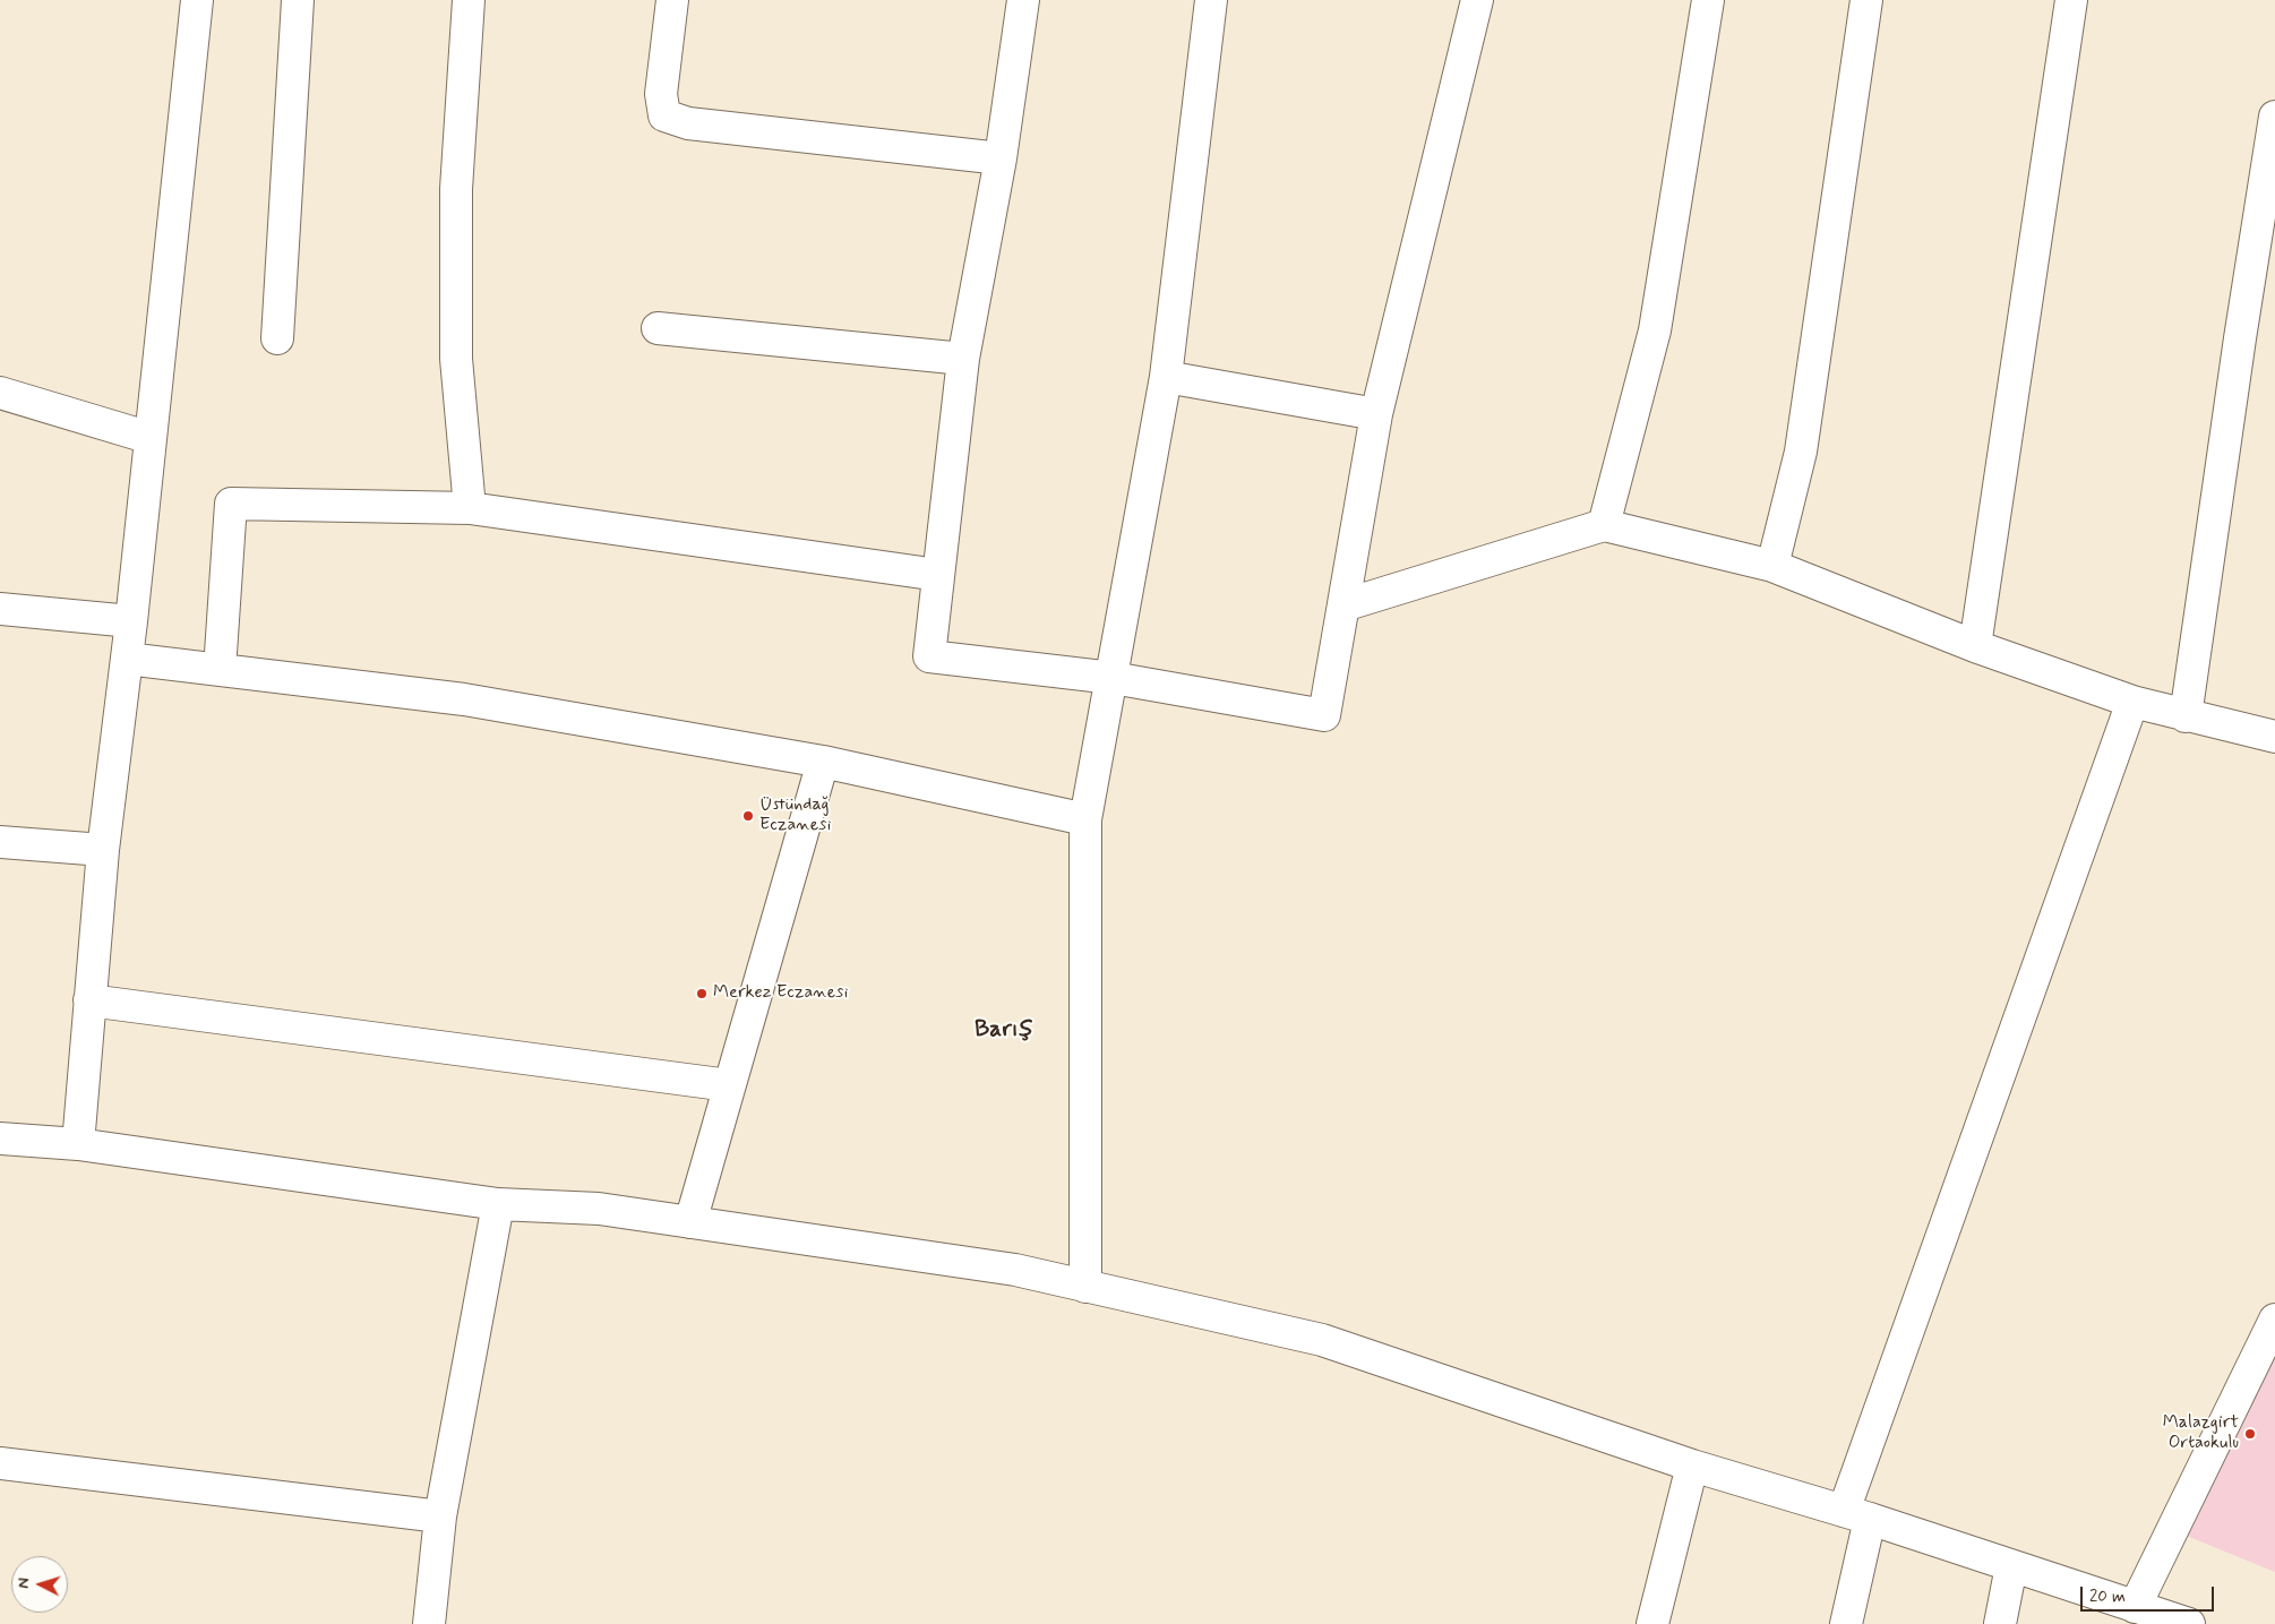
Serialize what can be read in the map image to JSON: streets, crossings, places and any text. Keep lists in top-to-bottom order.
{
  "districts": ["Barış"],
  "places": ["Üstündağ Eczanesi", "Merkez Eczanesi", "Malazgirt Ortaokulu"],
  "scale_bar": "20 m",
  "north": "left"
}
